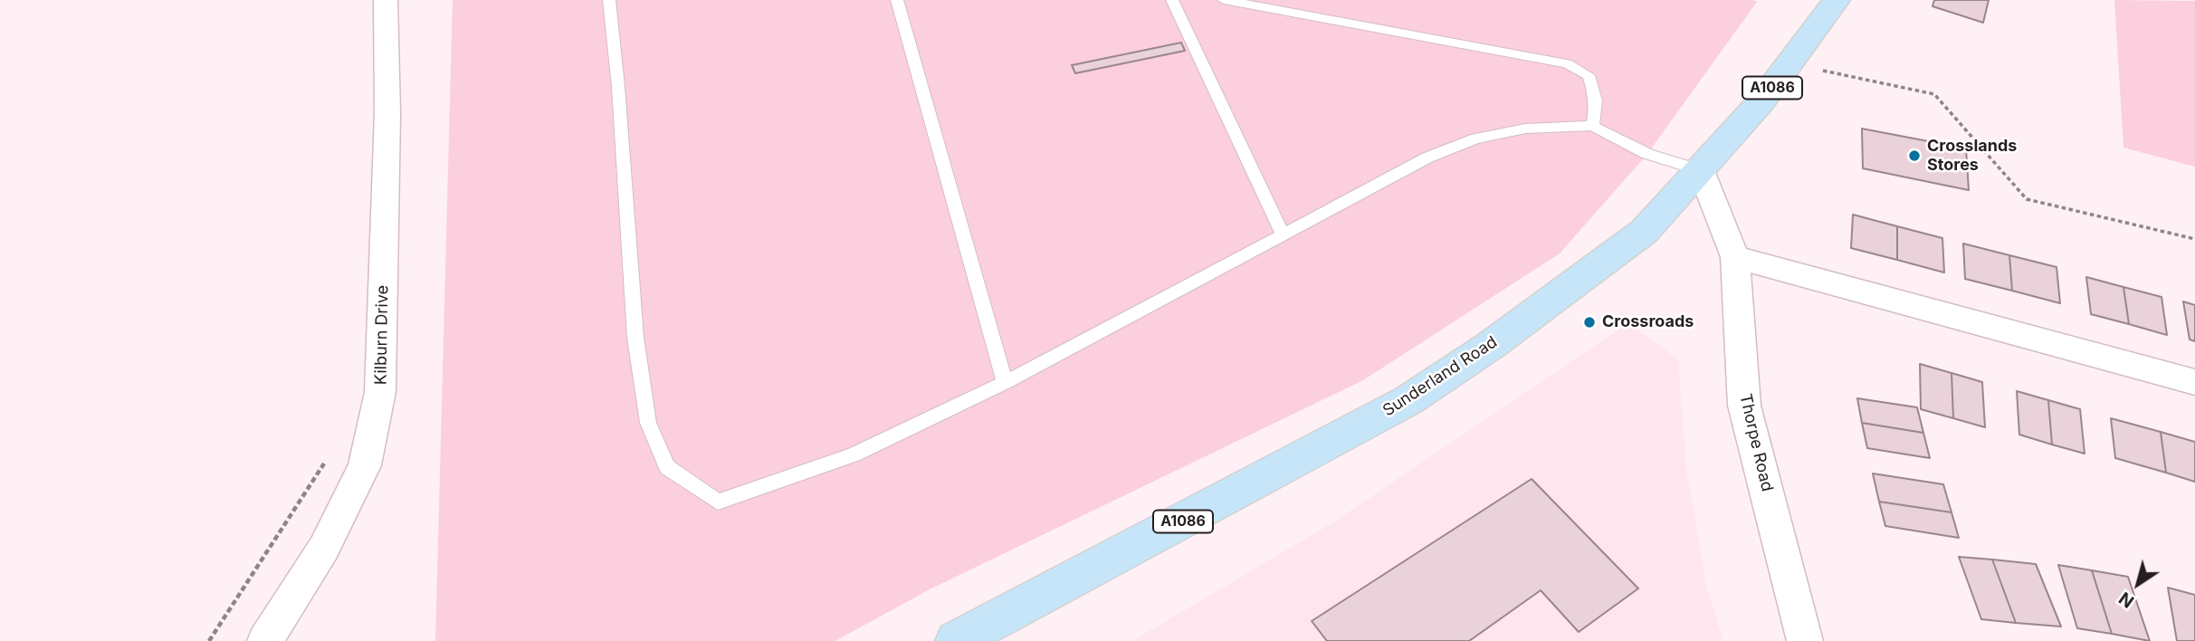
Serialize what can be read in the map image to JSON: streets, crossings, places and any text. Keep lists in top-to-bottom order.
{
  "streets": {
    "main road": ["A1086", "Sunderland Road"],
    "street": ["Kilburn Drive", "Thorpe Road"]
  },
  "crossings": [
    ["Sunderland Road", "Thorpe Road"]
  ],
  "places": ["Crosslands Stores", "Crossroads"],
  "north": "bottom left"
}
